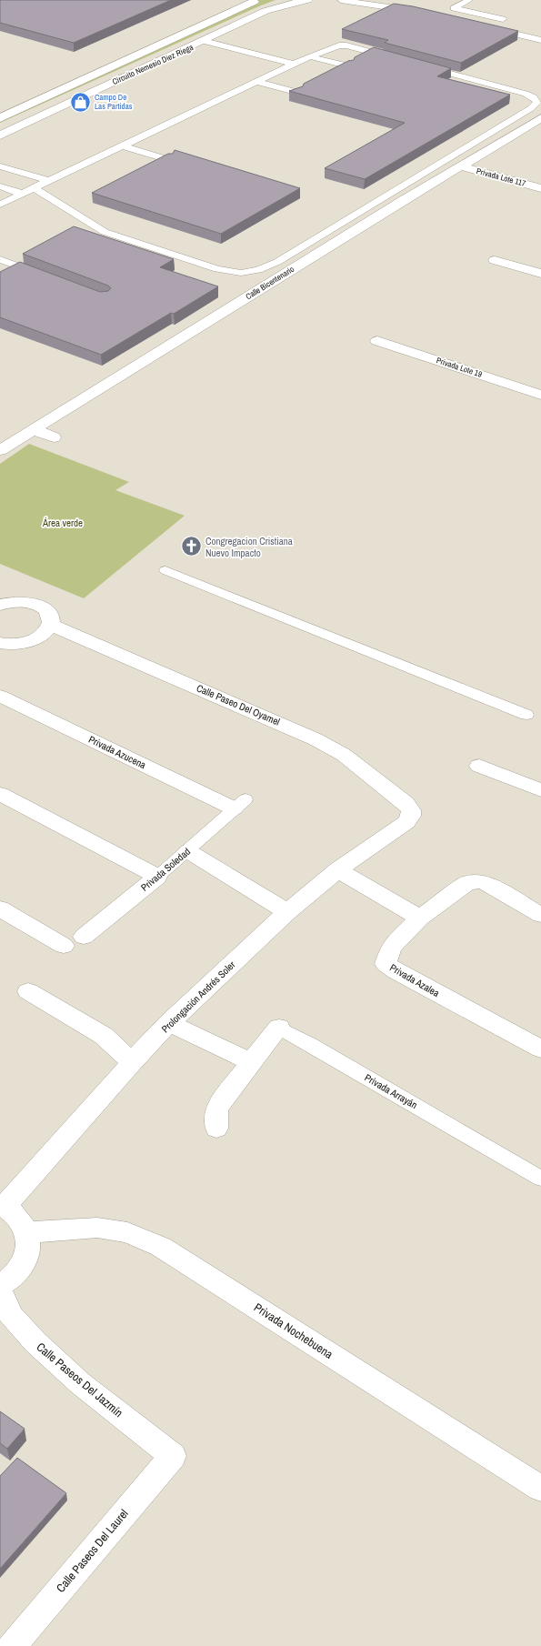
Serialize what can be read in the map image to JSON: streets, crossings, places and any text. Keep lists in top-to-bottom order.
{
  "streets": {
    "street": [
      "Circuito Nemesio Diez Riega",
      "Privada Lote 117",
      "Calle Bicentenario",
      "Privada Lote 19",
      "Calle Paseo Del Oyamel",
      "Privada Azucena",
      "Privada Soledad",
      "Privada Azalea",
      "Prolongación Andrés Soler",
      "Privada Arrayán",
      "Privada Nochebuena",
      "Calle Paseos Del Jazmín",
      "Calle Paseos Del Laurel"
    ]
  },
  "crossings": [
    ["Privada Lote 117", "Calle Bicentenario"],
    ["Calle Paseo Del Oyamel", "Prolongación Andrés Soler"],
    ["Privada Azucena", "Privada Soledad"],
    ["Calle Paseos Del Jazmín", "Calle Paseos Del Laurel"]
  ],
  "parks": ["Área verde"],
  "places": {
    "shop": ["Campo De Las Partidas"],
    "church": ["Congregacion Cristiana Nuevo Impacto"]
  }
}
